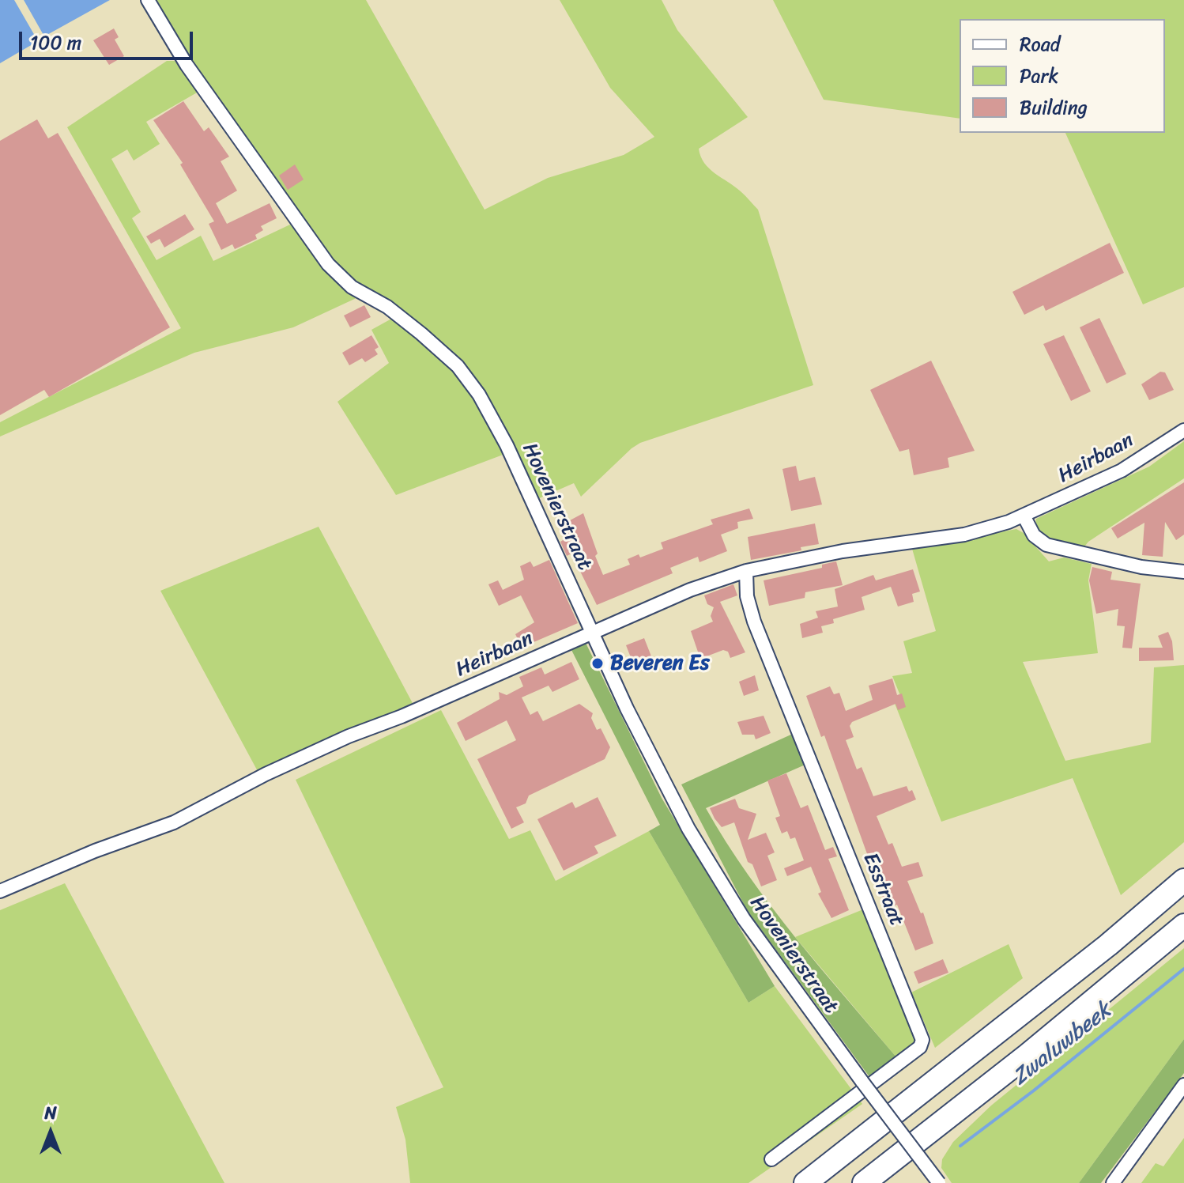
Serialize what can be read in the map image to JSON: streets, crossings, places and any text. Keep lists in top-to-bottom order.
{
  "streets": {
    "street": ["Heirbaan", "Hovenierstraat", "Esstraat"]
  },
  "crossings": [
    ["Heirbaan", "Hovenierstraat"],
    ["Heirbaan", "Esstraat"]
  ],
  "water": ["Zwaluwbeek"],
  "places": ["Beveren Es"],
  "legend": ["Road", "Park", "Building"],
  "scale_bar": "100 m",
  "north": "top"
}
